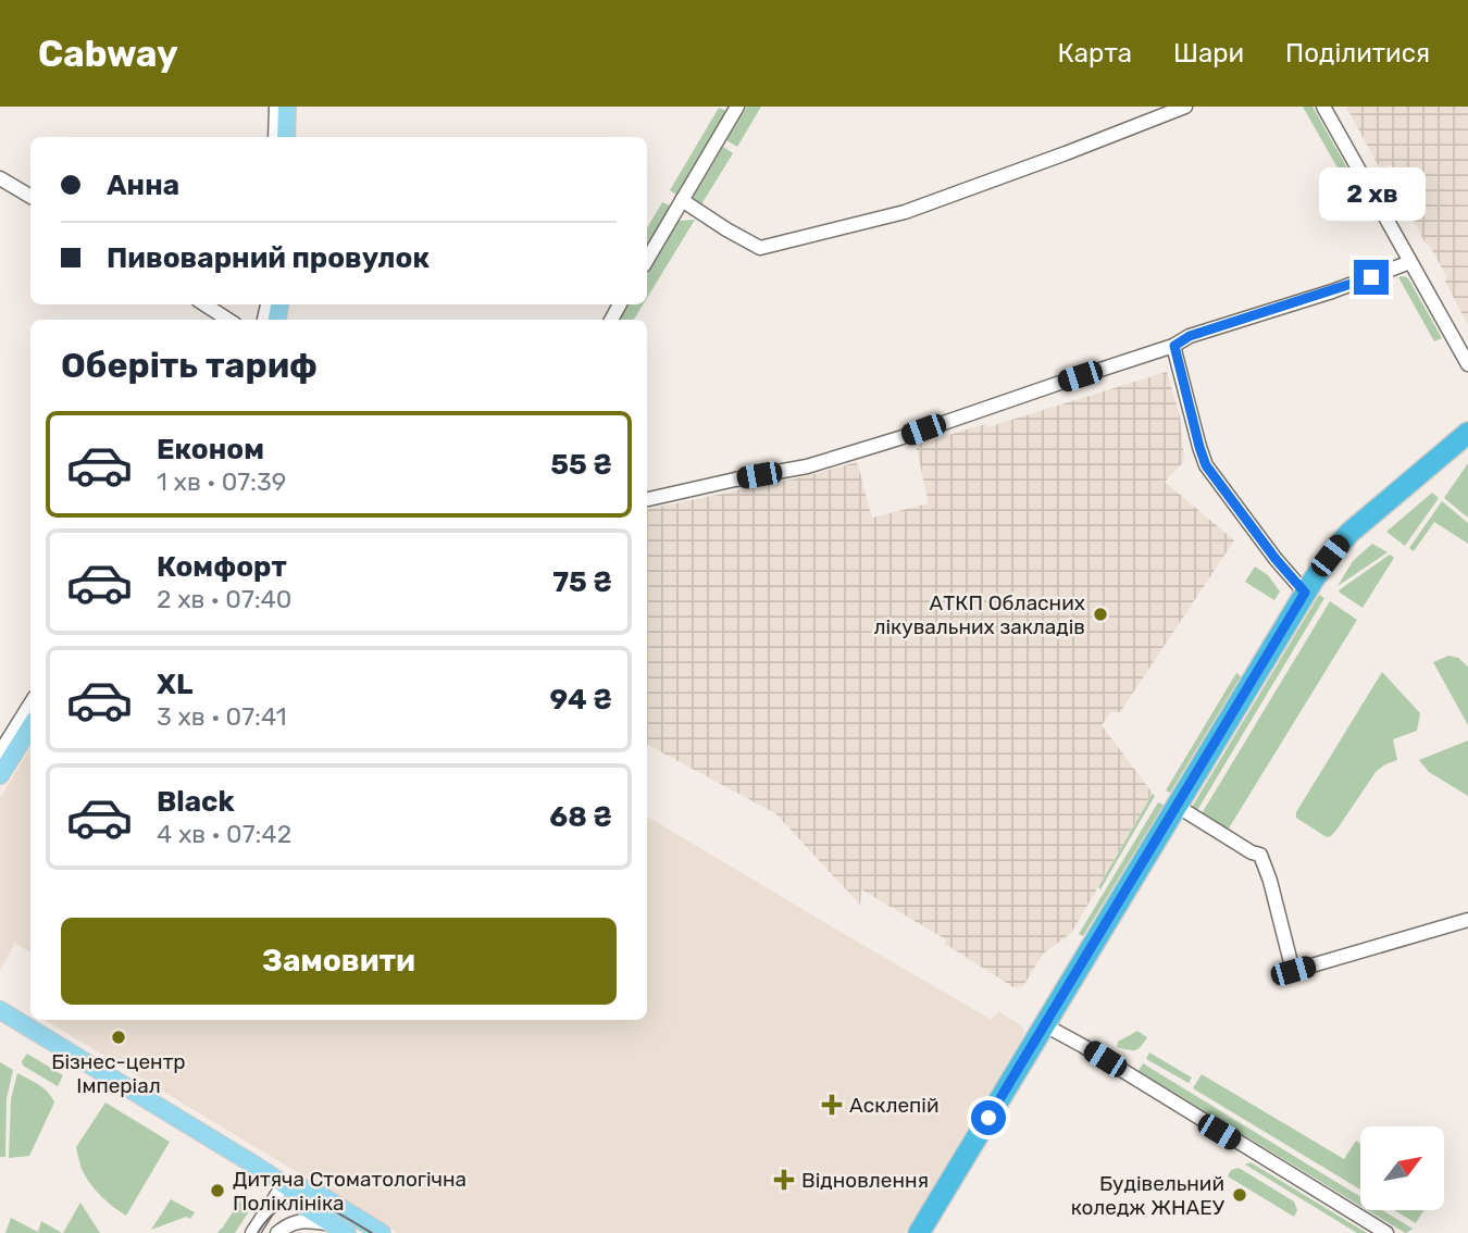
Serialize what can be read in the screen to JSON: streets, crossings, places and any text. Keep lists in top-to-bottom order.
{
  "places": {
    "other": [
      "АТКП Обласних лікувальних закладів",
      "Бізнес-центр Імперіал",
      "Дитяча Стоматологічна Поліклініка",
      "Будівельний коледж ЖНАЕУ"
    ],
    "health": ["Асклепій", "Відновлення"]
  },
  "north": "top right",
  "page": {
    "header": "Cabway",
    "nav": ["Карта", "Шари", "Поділитися"],
    "banner": ["Анна", "Пивоварний провулок"],
    "bubble": "2 хв",
    "heading": "Оберіть тариф",
    "list": [
      {
        "name": "Економ",
        "note": "1 хв · 07:39",
        "value": "55 ₴"
      },
      {
        "name": "Комфорт",
        "note": "2 хв · 07:40",
        "value": "75 ₴"
      },
      {
        "name": "XL",
        "note": "3 хв · 07:41",
        "value": "94 ₴"
      },
      {
        "name": "Black",
        "note": "4 хв · 07:42",
        "value": "68 ₴"
      }
    ],
    "buttons": "Замовити"
  }
}
